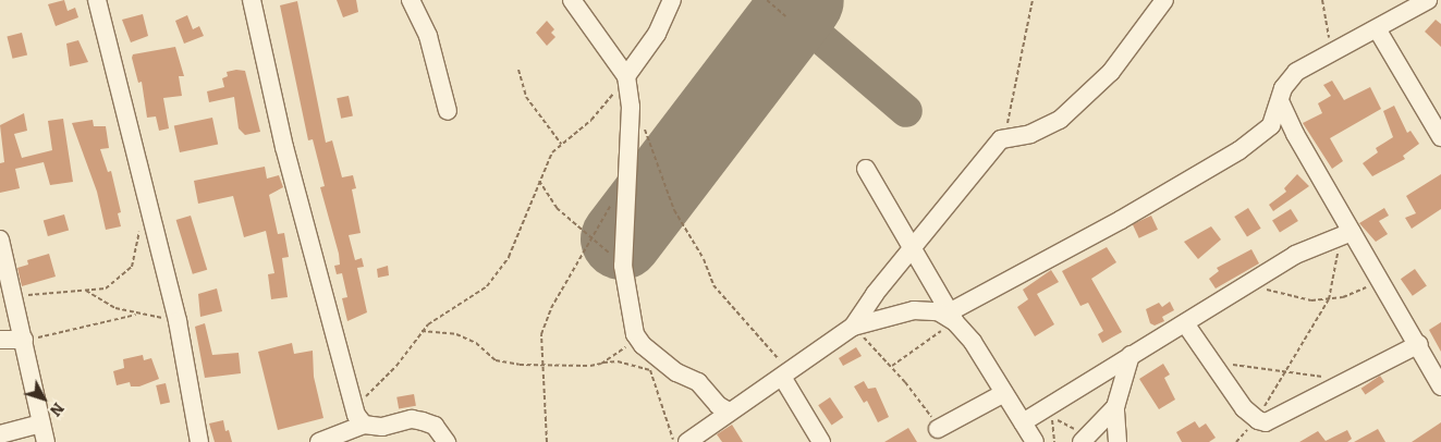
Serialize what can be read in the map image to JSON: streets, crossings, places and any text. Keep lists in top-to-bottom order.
{
  "north": "bottom right"
}
